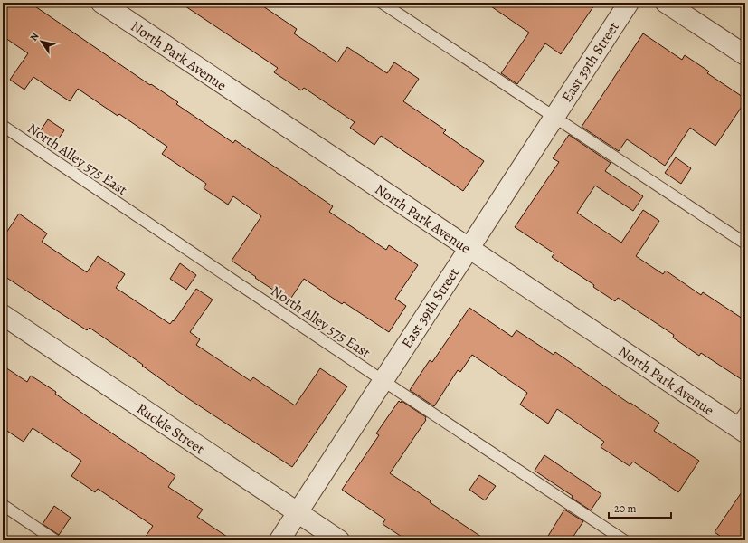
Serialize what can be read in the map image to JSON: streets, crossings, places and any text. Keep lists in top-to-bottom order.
{
  "streets": {
    "street": ["North Park Avenue", "East 39th Street", "Ruckle Street"],
    "lane": ["North Alley 575 East"]
  },
  "crossings": [
    ["North Park Avenue", "East 39th Street"],
    ["East 39th Street", "North Alley 575 East"],
    ["East 39th Street", "Ruckle Street"]
  ],
  "scale_bar": "20 m",
  "north": "top left"
}
